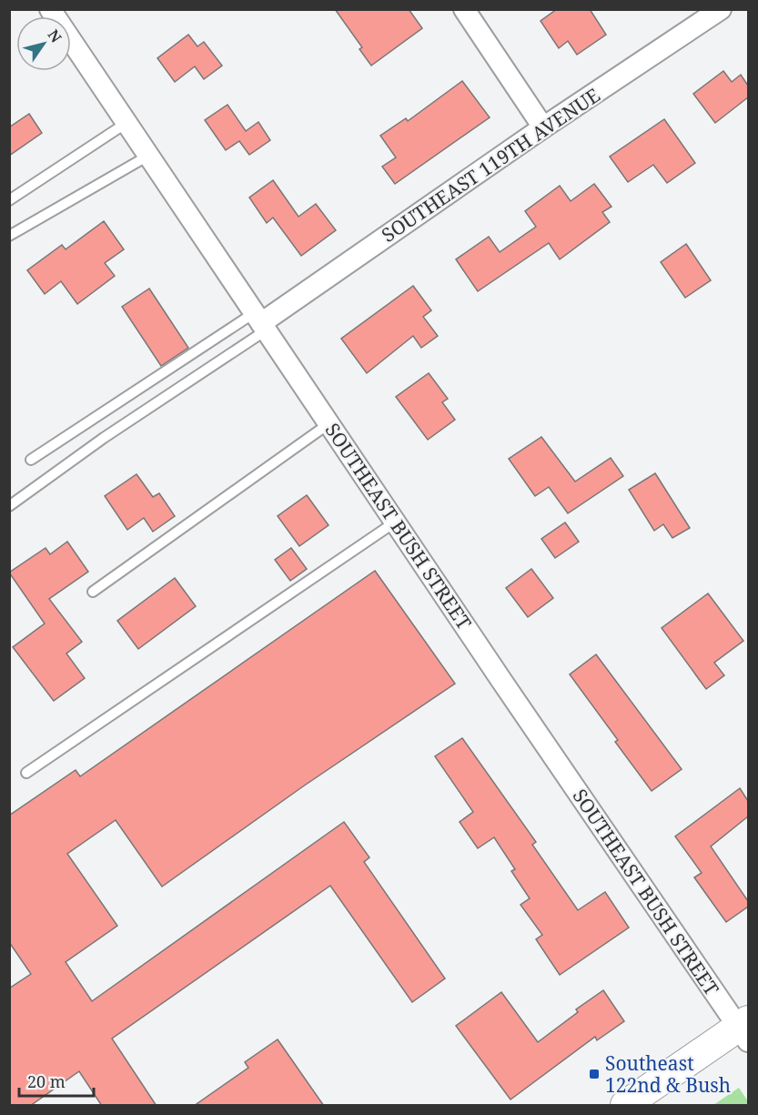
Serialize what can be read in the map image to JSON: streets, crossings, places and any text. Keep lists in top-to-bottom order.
{
  "streets": {
    "street": ["SOUTHEAST 119TH AVENUE", "SOUTHEAST BUSH STREET"]
  },
  "crossings": [
    ["SOUTHEAST 119TH AVENUE", "SOUTHEAST BUSH STREET"]
  ],
  "places": {
    "transit": ["Southeast 122nd & Bush"]
  },
  "scale_bar": "20 m",
  "north": "top right"
}
